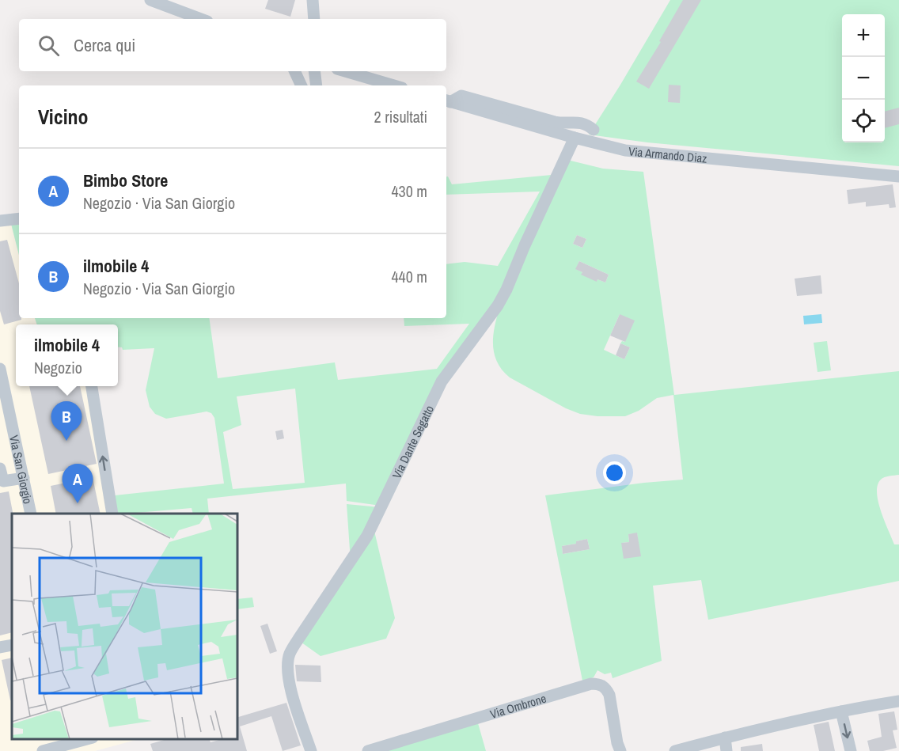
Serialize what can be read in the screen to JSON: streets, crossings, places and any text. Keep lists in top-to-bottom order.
{
  "streets": {
    "street": [
      "Via Armando Diaz",
      "Via Dante Segatto",
      "Via San Giorgio",
      "Via Ombrone"
    ]
  },
  "crossings": [
    ["Via Armando Diaz", "Via Dante Segatto"]
  ],
  "page": {
    "map_buttons": ["+", "−"],
    "search": "Cerca qui",
    "heading": ["Vicino", "2 risultati"],
    "list": [
      {
        "mark": "A",
        "name": "Bimbo Store",
        "note": "Negozio · Via San Giorgio",
        "value": "430 m"
      },
      {
        "mark": "B",
        "name": "ilmobile 4",
        "note": "Negozio · Via San Giorgio",
        "value": "440 m"
      }
    ],
    "popup": ["ilmobile 4", "Negozio"],
    "pins": ["B", "A"]
  }
}
